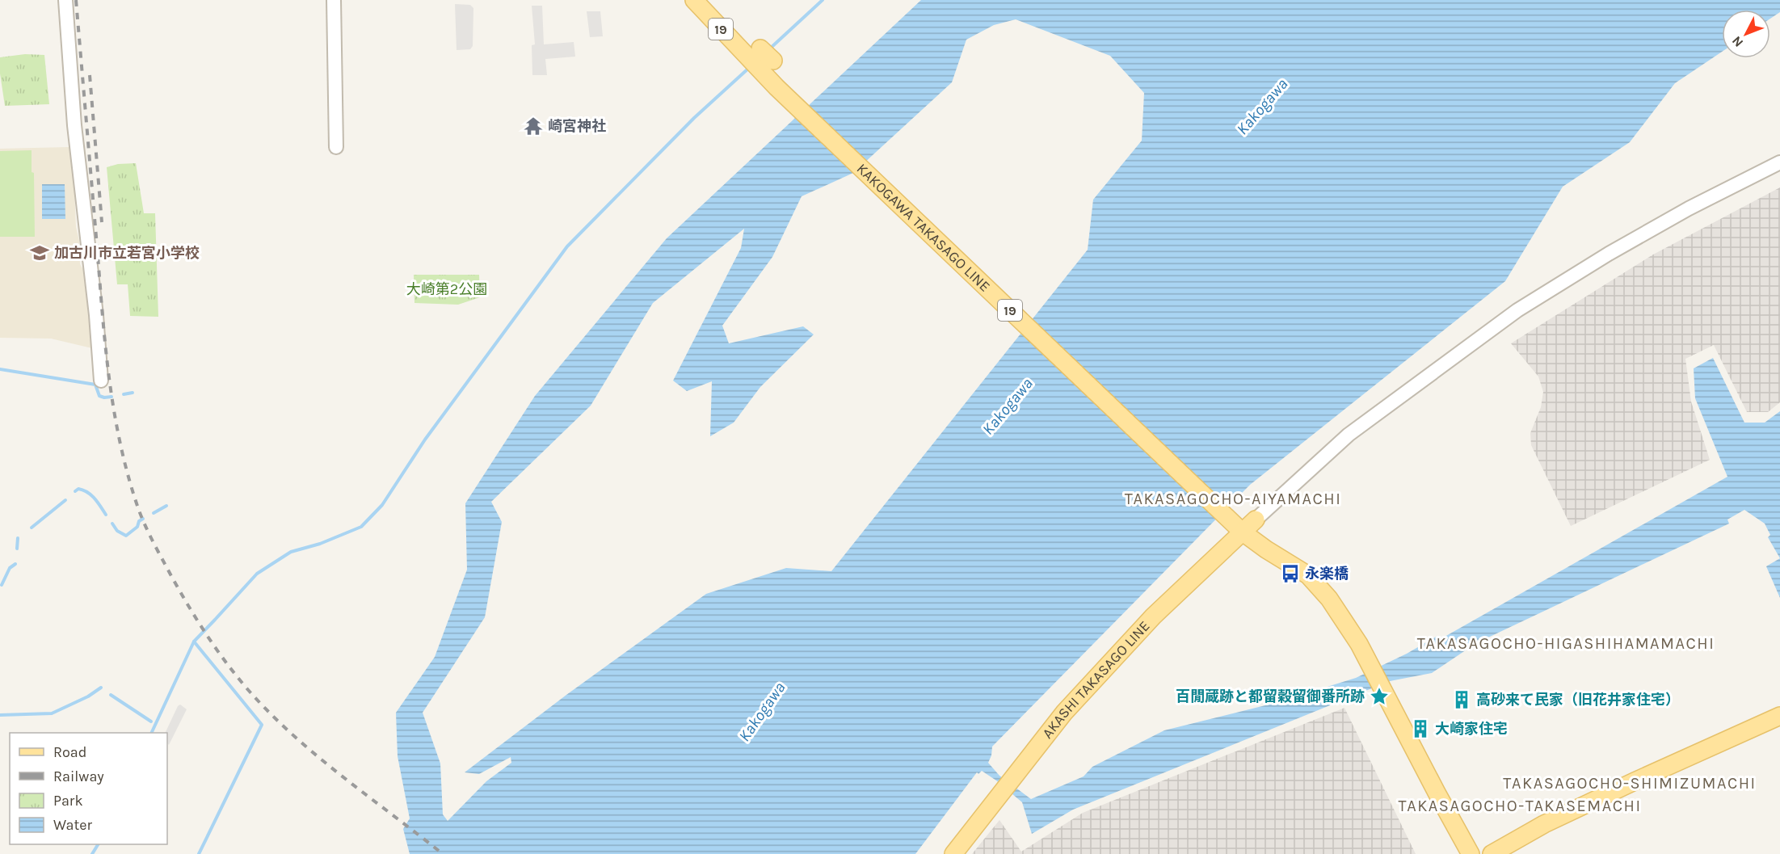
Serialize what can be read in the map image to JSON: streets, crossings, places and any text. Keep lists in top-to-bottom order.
{
  "streets": {
    "main road": ["19", "KAKOGAWA TAKASAGO LINE", "AKASHI TAKASAGO LINE"]
  },
  "crossings": [
    ["KAKOGAWA TAKASAGO LINE", "AKASHI TAKASAGO LINE"]
  ],
  "districts": [
    "TAKASAGOCHO-AIYAMACHI",
    "TAKASAGOCHO-HIGASHIHAMAMACHI",
    "TAKASAGOCHO-SHIMIZUMACHI",
    "TAKASAGOCHO-TAKASEMACHI"
  ],
  "water": ["Kakogawa"],
  "parks": ["大崎第2公園"],
  "places": {
    "temple": ["崎宮神社"],
    "school or university": ["加古川市立若宮小学校"],
    "bus stop": ["永楽橋"],
    "place": ["百閒蔵跡と都留穀留御番所跡"],
    "building": ["高砂来て民家（旧花井家住宅）", "大崎家住宅"]
  },
  "legend": [
    "Road",
    "Railway",
    "Park",
    "Water"
  ],
  "north": "bottom left"
}
